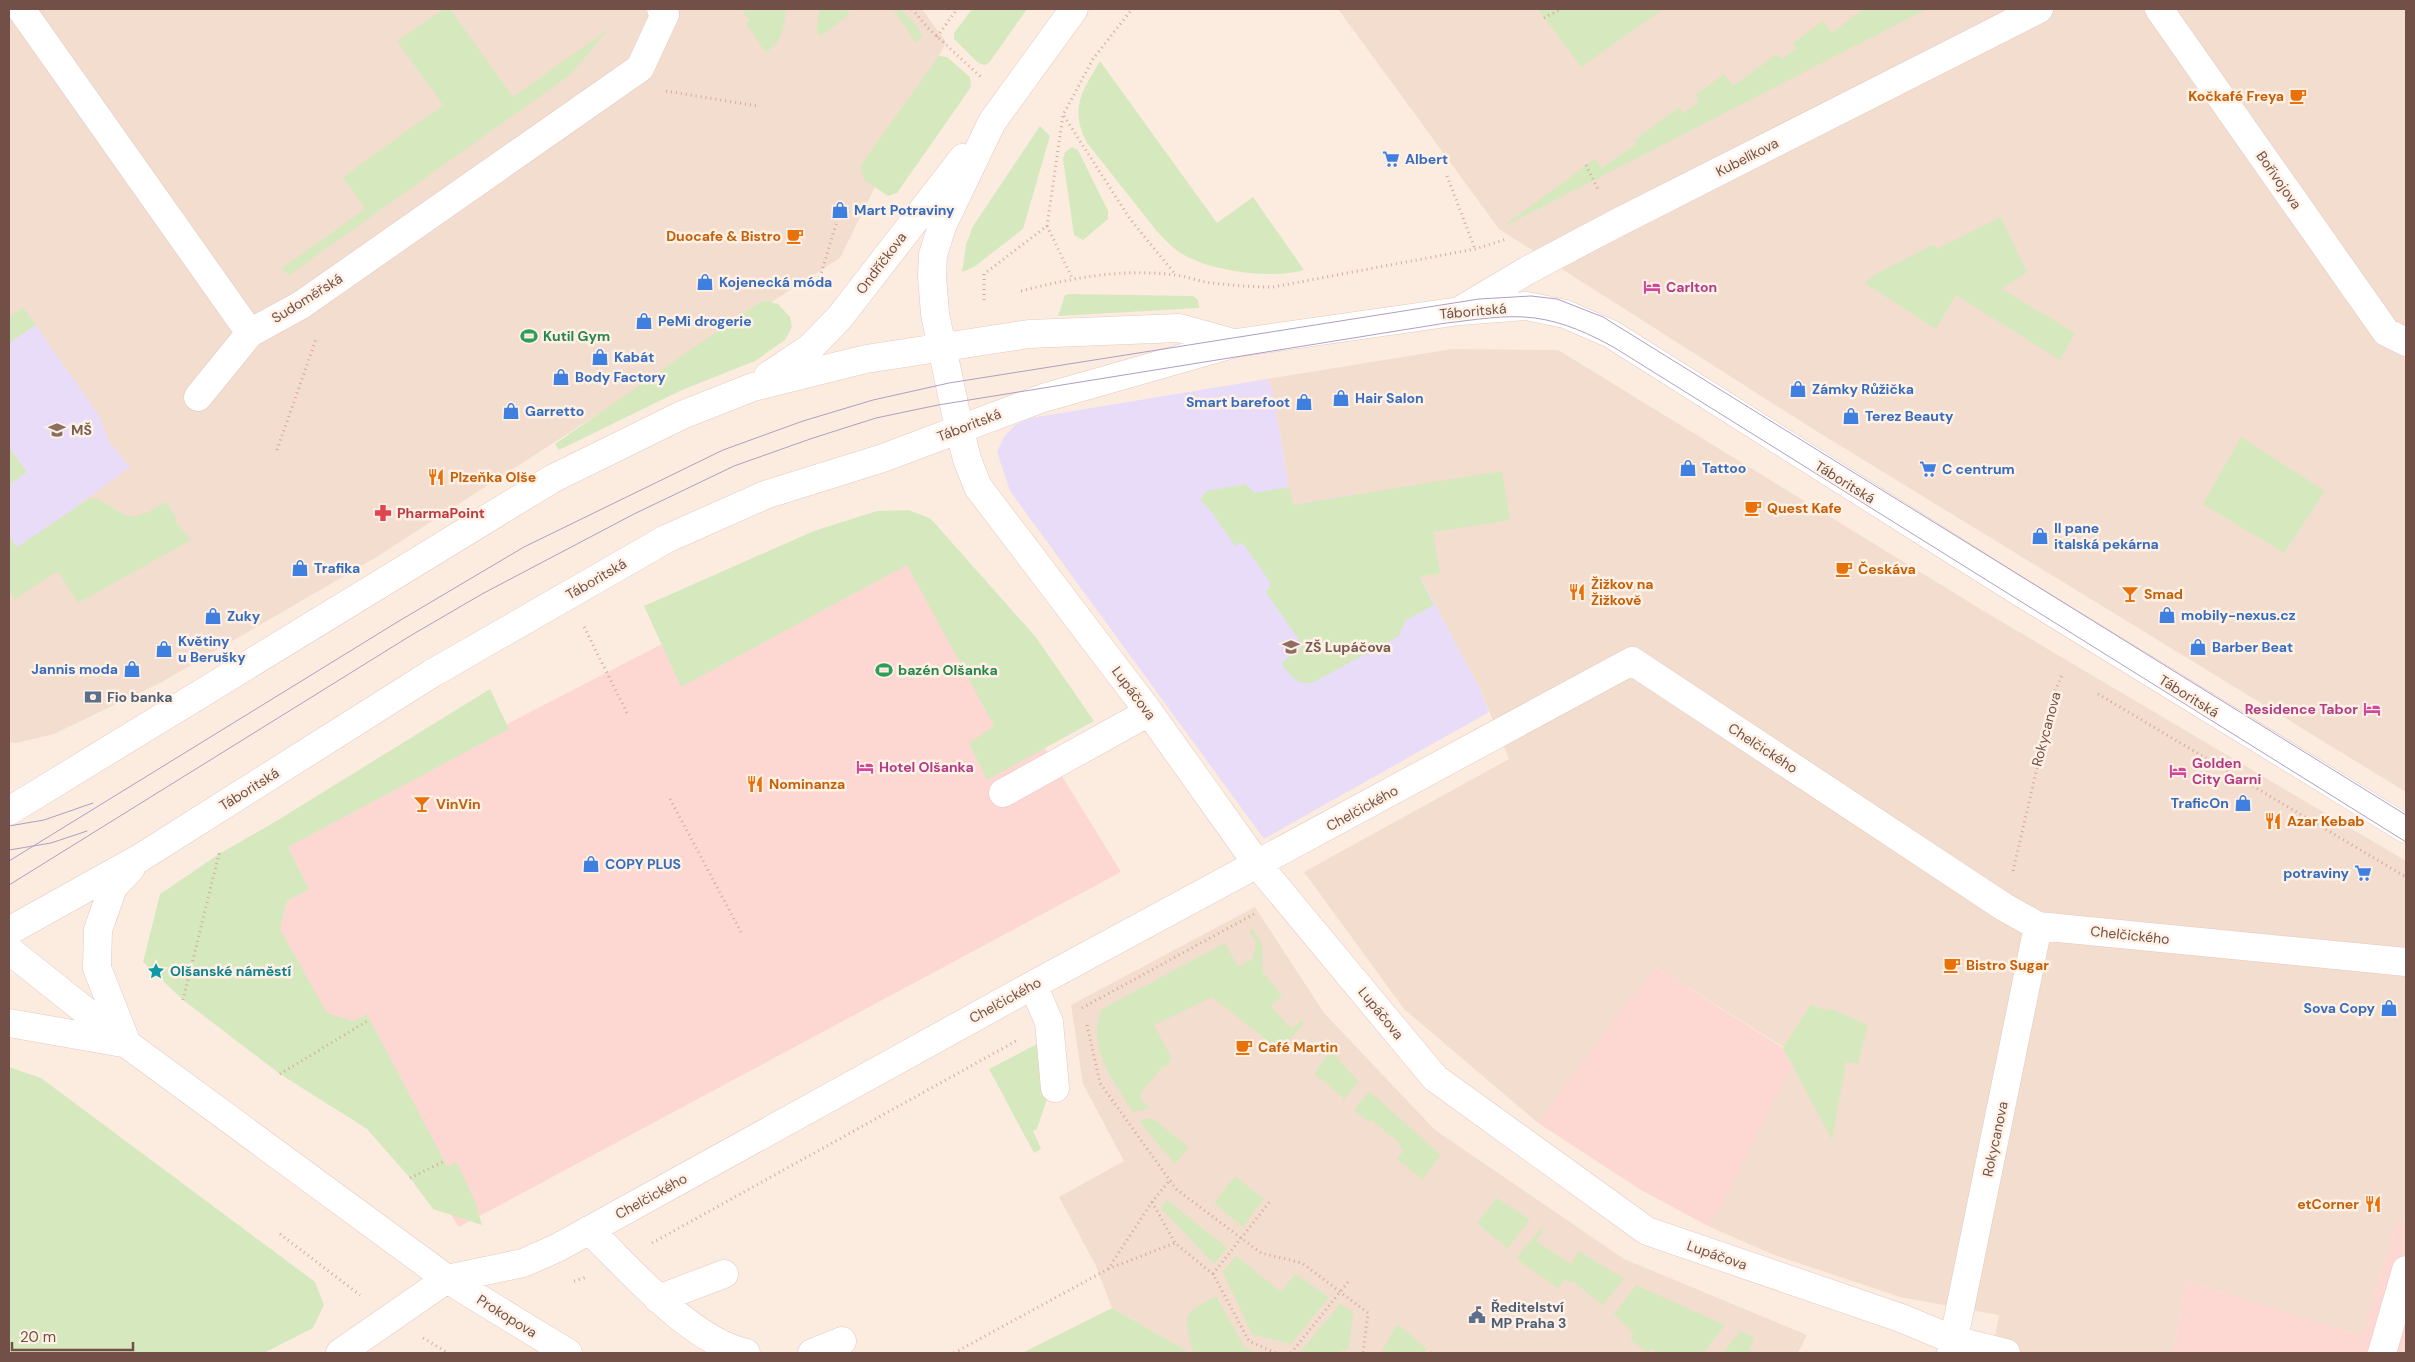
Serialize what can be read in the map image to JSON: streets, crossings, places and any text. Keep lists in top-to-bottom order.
{
  "streets": {
    "street": [
      "Kubelíkova",
      "Bořivojova",
      "Ondříčkova",
      "Sudoměřská",
      "Táboritská",
      "Lupáčova",
      "Rokycanova",
      "Chelčického",
      "Prokopova"
    ]
  },
  "crossings": [
    ["Kubelíkova", "Táboritská"],
    ["Ondříčkova", "Táboritská"],
    ["Ondříčkova", "Lupáčova"],
    ["Táboritská", "Lupáčova"],
    ["Lupáčova", "Rokycanova"],
    ["Lupáčova", "Chelčického"],
    ["Rokycanova", "Chelčického"],
    ["Chelčického", "Prokopova"]
  ],
  "places": {
    "cafe": [
      "Kočkafé Freya",
      "Duocafe & Bistro",
      "Quest Kafe",
      "Českáva",
      "Bistro Sugar",
      "Café Martin"
    ],
    "supermarket": ["Albert", "C centrum", "potraviny"],
    "shop": [
      "Mart Potraviny",
      "Kojenecká móda",
      "PeMi drogerie",
      "Kabát",
      "Body Factory",
      "Zámky Růžička",
      "Hair Salon",
      "Smart barefoot",
      "Garretto",
      "Terez Beauty",
      "Tattoo",
      "Il pane italská pekárna",
      "Trafika",
      "mobily-nexus.cz",
      "Zuky",
      "Barber Beat",
      "Květiny u Berušky",
      "Jannis moda",
      "TraficOn",
      "COPY PLUS",
      "Sova Copy"
    ],
    "hotel": [
      "Carlton",
      "Residence Tabor",
      "Hotel Olšanka",
      "Golden City Garni"
    ],
    "sports": ["Kutil Gym", "bazén Olšanka"],
    "school or university": ["MŠ", "ZŠ Lupáčova"],
    "restaurant": [
      "Plzeňka Olše",
      "Žižkov na Žižkově",
      "Nominanza",
      "Azar Kebab",
      "etCorner"
    ],
    "pharmacy": ["PharmaPoint"],
    "bar": ["Smad", "VinVin"],
    "bank": ["Fio banka"],
    "place": ["Olšanské náměstí"],
    "public building": ["Ředitelství MP Praha 3"]
  },
  "scale_bar": "20 m"
}
